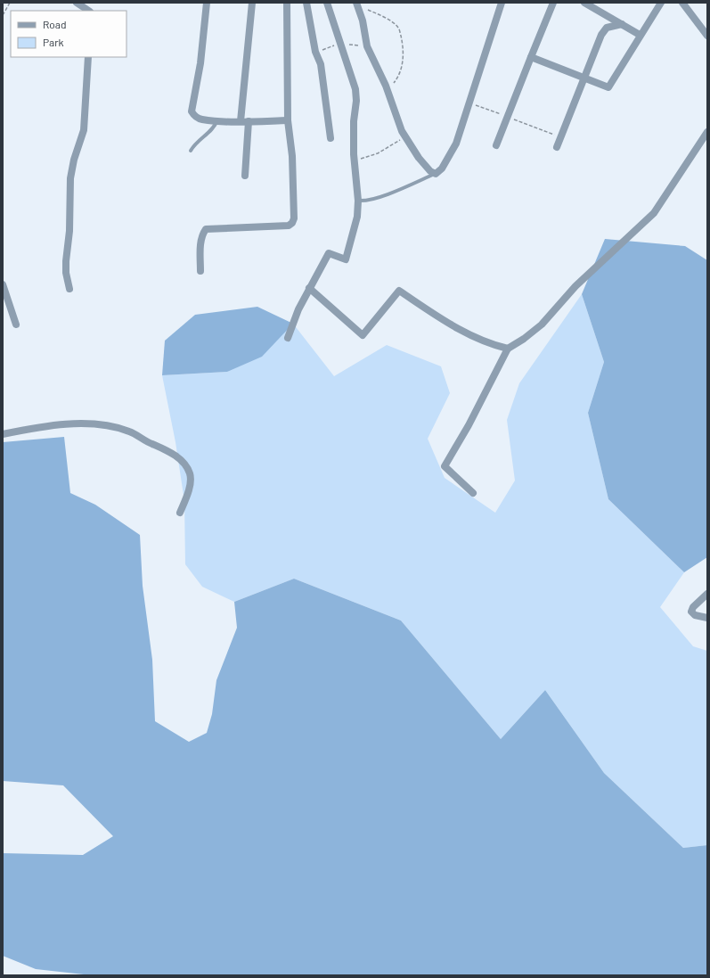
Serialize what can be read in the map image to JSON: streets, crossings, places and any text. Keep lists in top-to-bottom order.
{
  "legend": ["Road", "Park"]
}
